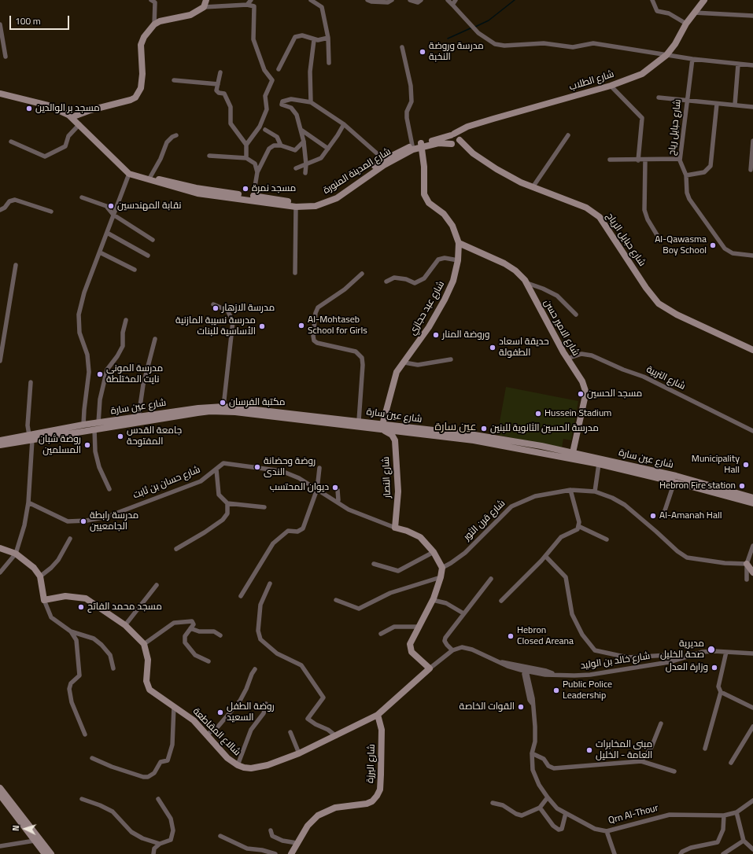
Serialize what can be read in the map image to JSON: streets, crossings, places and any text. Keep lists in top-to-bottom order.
{
  "streets": {
    "street": [
      "شارع الطلاب",
      "شارع حبايل رياح",
      "شارع المدينة المنورة",
      "شارع حبايل الرياح",
      "شارع عبد حجازي",
      "شارع الامير حسن",
      "شارع التربية",
      "شارع عين سارة",
      "شارع النصار",
      "شارع حسان بن ثابت",
      "شارع قرن الثور",
      "شارع خالد بن الوليد",
      "شالاع المقاطعة",
      "شارع اليرزة",
      "Qrn Al-Thour"
    ]
  },
  "crossings": [
    ["شارع الطلاب", "شارع المدينة المنورة"],
    ["شارع المدينة المنورة", "شارع عبد حجازي"],
    ["شارع عبد حجازي", "شارع الامير حسن"],
    ["شارع عبد حجازي", "شارع عين سارة"],
    ["شارع الامير حسن", "شارع التربية"],
    ["شارع الامير حسن", "شارع عين سارة"],
    ["شارع عين سارة", "شارع النصار"],
    ["شارع النصار", "شارع حسان بن ثابت"],
    ["شارع حسان بن ثابت", "شارع قرن الثور"],
    ["شارع خالد بن الوليد", "Qrn Al-Thour"],
    ["شالاع المقاطعة", "شارع اليرزة"]
  ],
  "districts": ["عين سارة"],
  "places": [
    "مدرسة وروضة النخبة",
    "مسجد بر الوالدين",
    "مسجد نمرة",
    "نقابة المهندسين",
    "Al-Qawasma Boy School",
    "مدرسة الازهار",
    "Al-Mohtaseb School for Girls",
    "مدرسة نسيبة المازنية الأساسية للبنات",
    "وروضة المنار",
    "حديقة اسعاد الطفولة",
    "مدرسة الموني نايت المختلطة",
    "مسجد الحسين",
    "مكتبة الفرسان",
    "Hussein Stadium",
    "مدرسة الحسين الثانوية للبنين",
    "جامعة القدس المفتوحة",
    "روضة شبان المسلمين",
    "Municipality Hall",
    "روضة وحضانة الندى",
    "Hebron Fire station",
    "ديوان المحتسب",
    "Al-Amanah Hall",
    "مدرسة رابطة الجامعيين",
    "مسجد محمد الفاتح",
    "Hebron Closed Areana",
    "مديرية صحة الخليل",
    "وزارة العدل",
    "Public Police Leadership",
    "القوات الخاصة",
    "روضة الطفل السعيد",
    "مبنى المخابرات العامة - الخليل"
  ],
  "scale_bar": "100 m",
  "north": "left"
}
